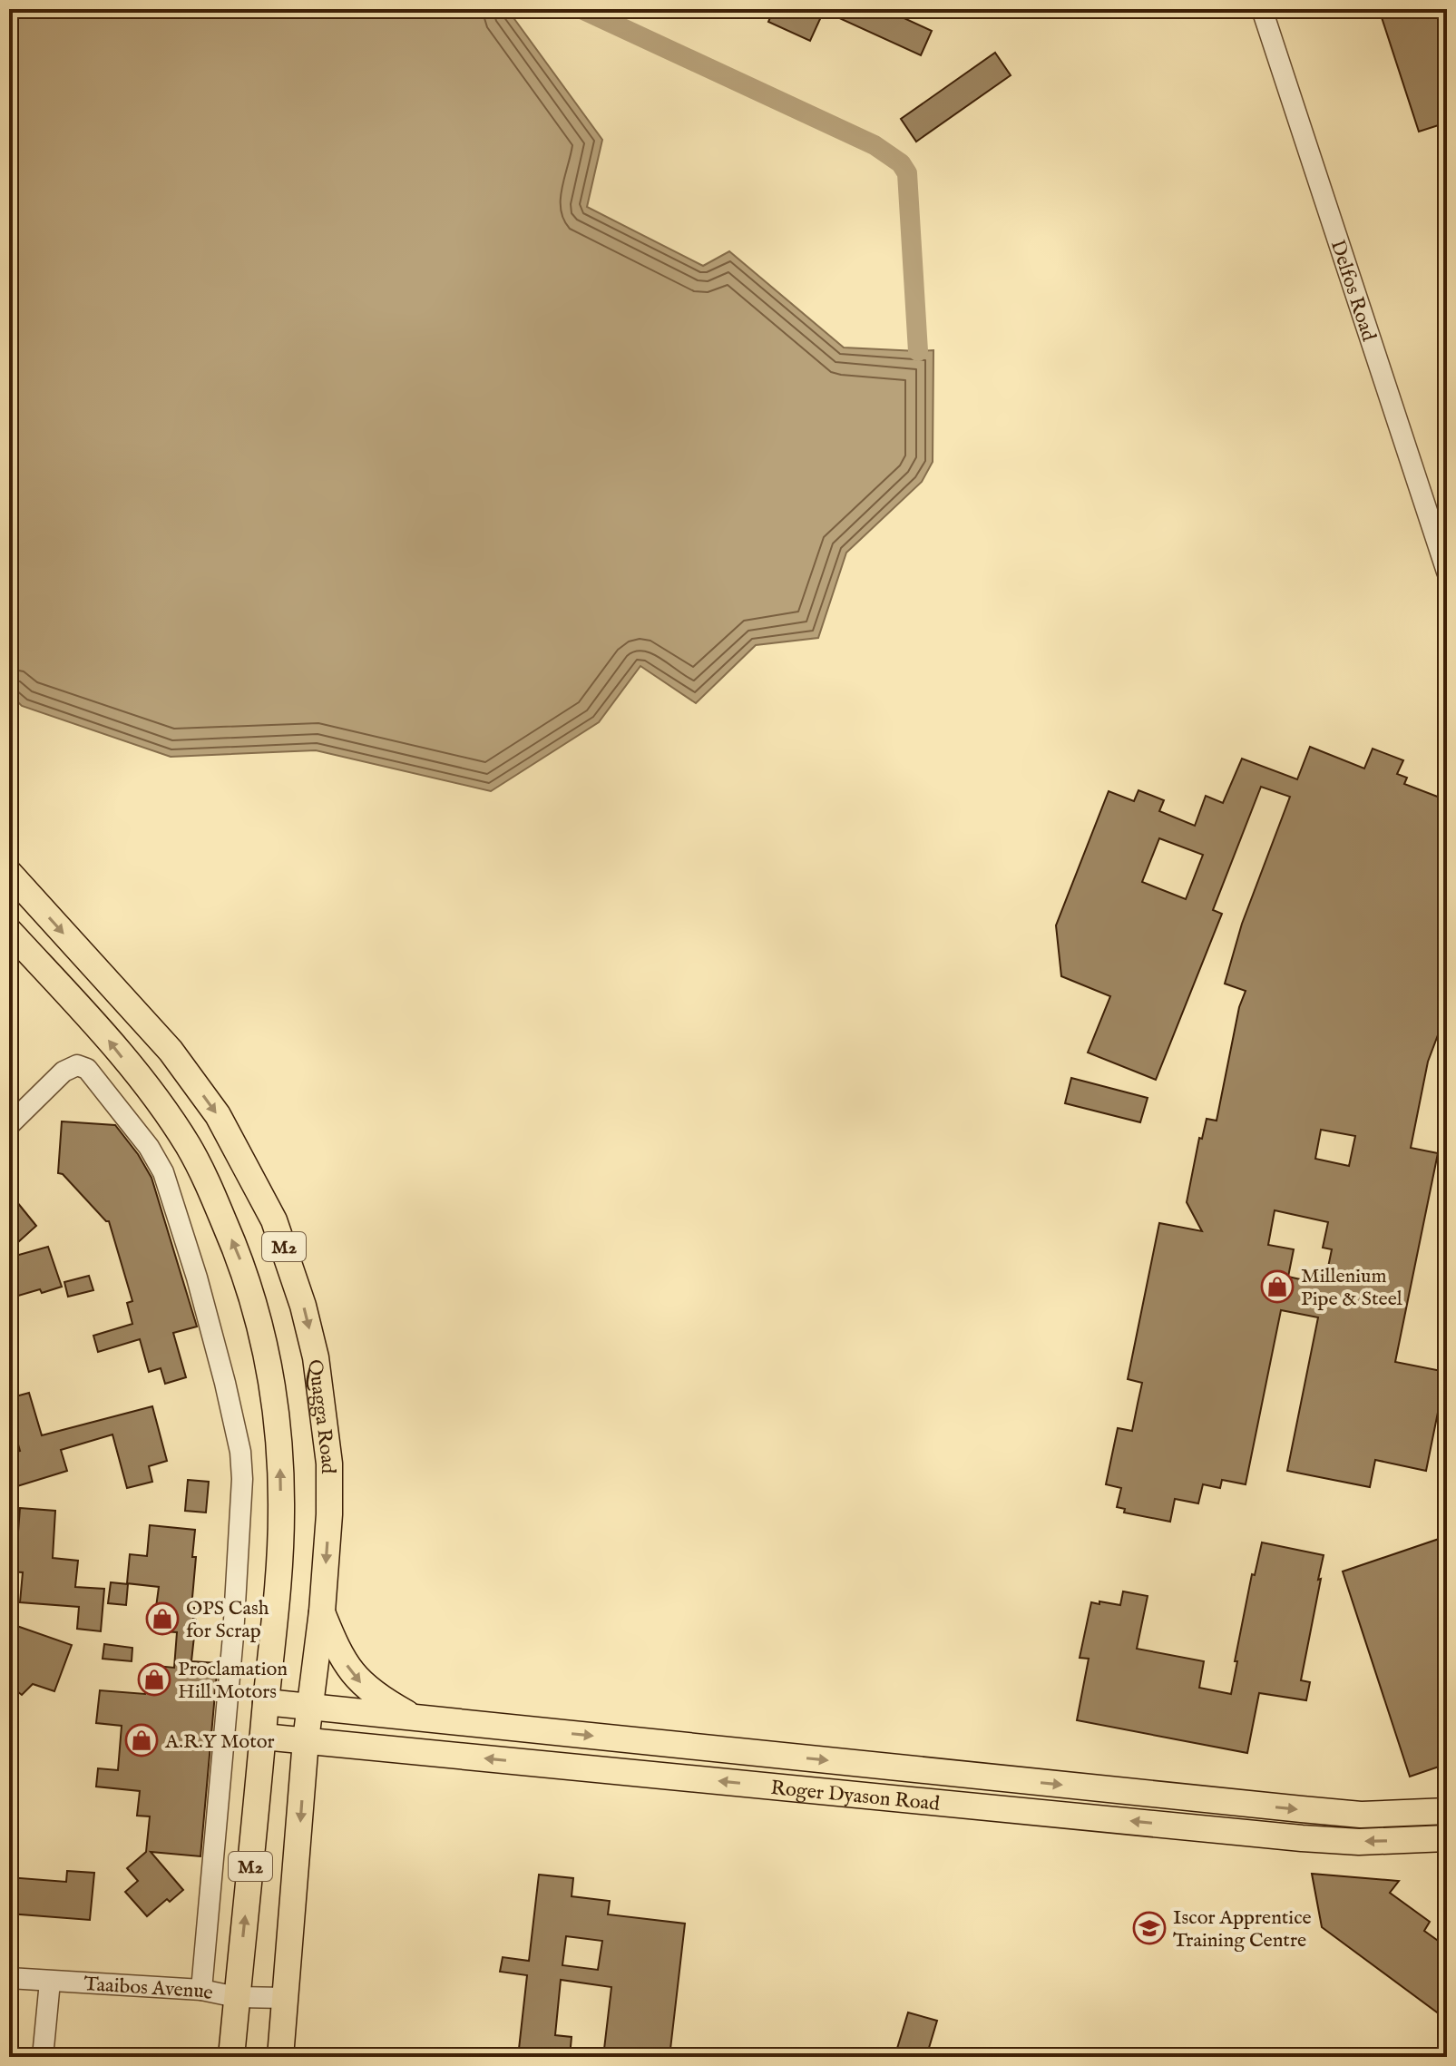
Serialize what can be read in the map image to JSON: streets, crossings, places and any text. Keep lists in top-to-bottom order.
{
  "streets": {
    "main road": ["M2", "Quagga Road", "Roger Dyason Road"],
    "street": ["Delfos Road", "Taaibos Avenue"]
  },
  "crossings": [
    ["M2", "Roger Dyason Road"],
    ["M2", "Taaibos Avenue"],
    ["Quagga Road", "Roger Dyason Road"],
    ["Quagga Road", "Taaibos Avenue"]
  ],
  "places": {
    "shop": [
      "Millenium Pipe & Steel",
      "OPS Cash for Scrap",
      "Proclamation Hill Motors",
      "A.R.Y Motor"
    ],
    "school or university": ["Iscor Apprentice Training Centre"]
  }
}
